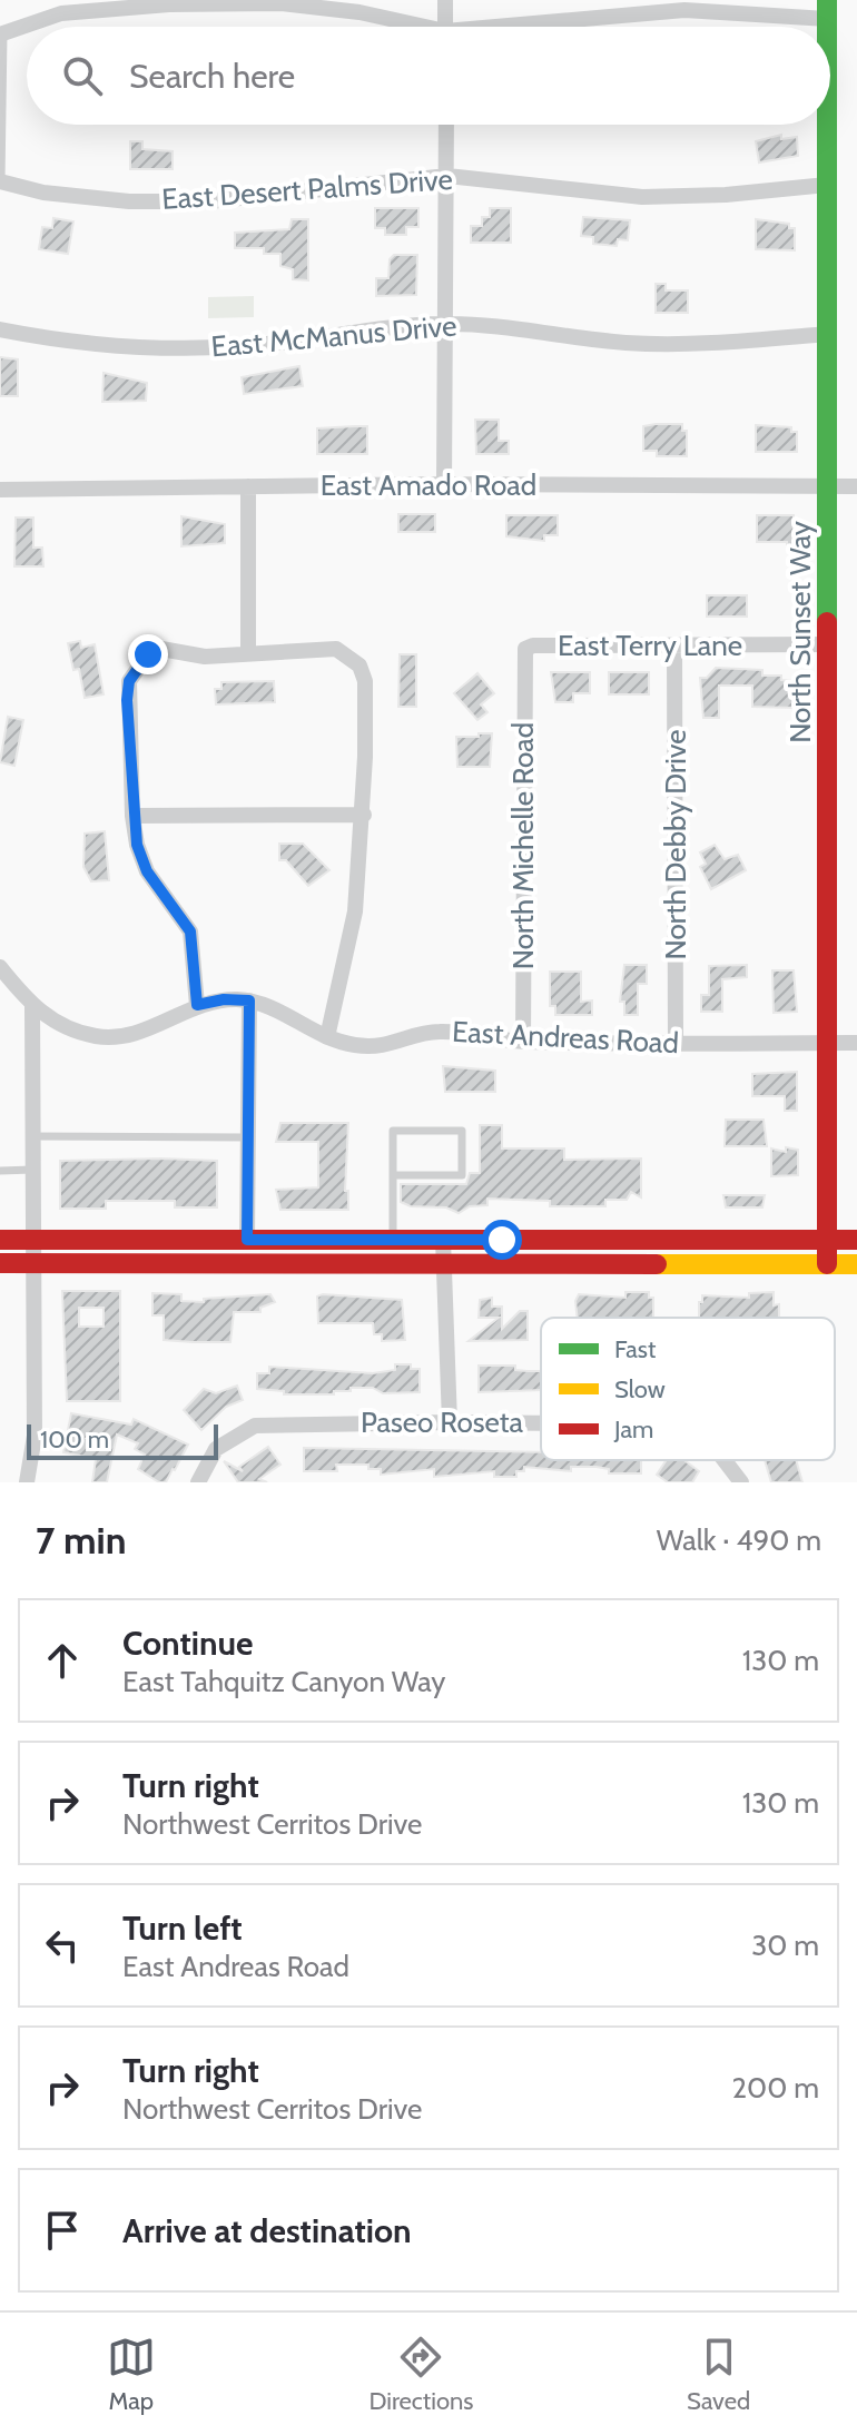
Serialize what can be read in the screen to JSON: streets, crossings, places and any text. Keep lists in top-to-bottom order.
{
  "streets": {
    "main road": ["North Sunset Way"],
    "street": [
      "East Desert Palms Drive",
      "East McManus Drive",
      "East Amado Road",
      "East Terry Lane",
      "North Debby Drive",
      "North Michelle Road",
      "East Andreas Road",
      "Paseo Roseta"
    ]
  },
  "crossings": [
    ["East Desert Palms Drive", "North Sunset Way"],
    ["East McManus Drive", "North Sunset Way"],
    ["East Amado Road", "North Sunset Way"],
    ["North Sunset Way", "East Terry Lane"],
    ["North Sunset Way", "East Andreas Road"],
    ["East Terry Lane", "North Debby Drive"],
    ["East Terry Lane", "North Michelle Road"],
    ["North Debby Drive", "East Andreas Road"],
    ["North Michelle Road", "East Andreas Road"]
  ],
  "legend": ["Fast", "Slow", "Jam"],
  "scale_bar": "100 m",
  "page": {
    "search": "Search here",
    "scale": "100 m",
    "heading": ["7 min", "Walk · 490 m"],
    "list": [
      ["Continue", "East Tahquitz Canyon Way", "130 m"],
      ["Turn right", "Northwest Cerritos Drive", "130 m"],
      ["Turn left", "East Andreas Road", "30 m"],
      ["Turn right", "Northwest Cerritos Drive", "200 m"],
      "Arrive at destination"
    ],
    "nav": ["Map", "Directions", "Saved"]
  }
}
